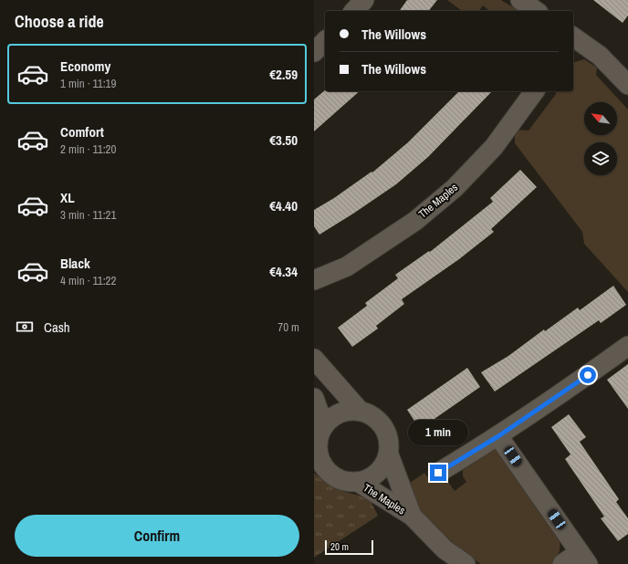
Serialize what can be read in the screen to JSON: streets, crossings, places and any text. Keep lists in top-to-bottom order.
{
  "streets": {
    "street": ["The Maples"]
  },
  "scale_bar": "20 m",
  "north": "top left",
  "page": {
    "heading": "Choose a ride",
    "banner": ["The Willows", "The Willows"],
    "list": [
      {
        "name": "Economy",
        "note": "1 min · 11:19",
        "value": "€2.59"
      },
      {
        "name": "Comfort",
        "note": "2 min · 11:20",
        "value": "€3.50"
      },
      {
        "name": "XL",
        "note": "3 min · 11:21",
        "value": "€4.40"
      },
      {
        "name": "Black",
        "note": "4 min · 11:22",
        "value": "€4.34"
      }
    ],
    "pay": ["Cash", "70 m"],
    "bubble": "1 min",
    "buttons": "Confirm",
    "scale": "20 m"
  }
}
